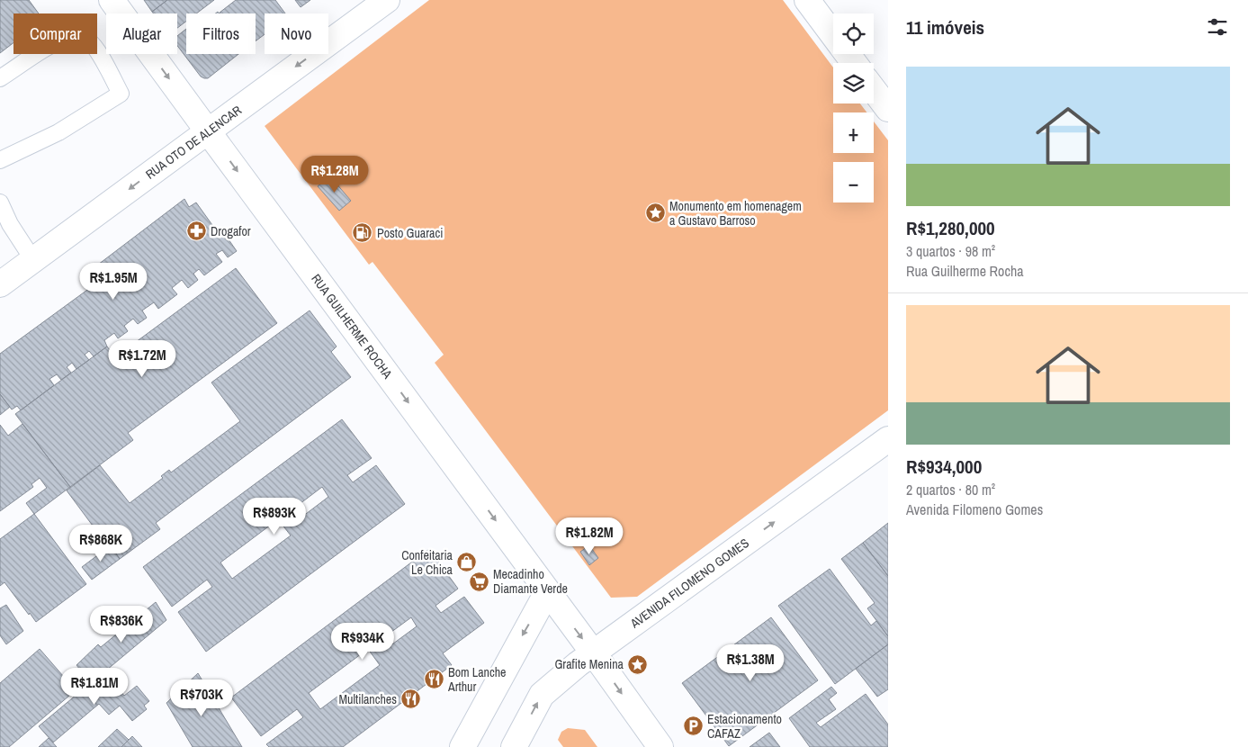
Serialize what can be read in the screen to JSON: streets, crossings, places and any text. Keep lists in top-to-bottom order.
{
  "streets": {
    "street": ["RUA OTO DE ALENCAR", "RUA GUILHERME ROCHA", "AVENIDA FILOMENO GOMES"]
  },
  "crossings": [
    ["RUA OTO DE ALENCAR", "RUA GUILHERME ROCHA"],
    ["RUA GUILHERME ROCHA", "AVENIDA FILOMENO GOMES"]
  ],
  "one_way": ["RUA OTO DE ALENCAR", "RUA GUILHERME ROCHA"],
  "places": {
    "place": ["Monumento em homenagem a Gustavo Barroso", "Grafite Menina"],
    "pharmacy": ["Drogafor"],
    "fuel station": ["Posto Guaraci"],
    "shop": ["Confeitaria Le Chica"],
    "supermarket": ["Mecadinho Diamante Verde"],
    "restaurant": ["Bom Lanche Arthur", "Multilanches"],
    "parking": ["Estacionamento CAFAZ"]
  },
  "page": {
    "heading": "11 imóveis",
    "map_buttons": ["+", "−"],
    "chip": [
      "Comprar",
      "Alugar",
      "Filtros",
      "Novo"
    ],
    "list": [
      {
        "name": "R$1,280,000",
        "note": "3 quartos · 98 m² · Rua Guilherme Rocha"
      },
      {
        "name": "R$934,000",
        "note": "2 quartos · 80 m² · Avenida Filomeno Gomes"
      }
    ],
    "price": [
      "R$1.28M",
      "R$1.95M",
      "R$1.72M",
      "R$893K",
      "R$1.82M",
      "R$868K",
      "R$836K",
      "R$934K",
      "R$1.38M",
      "R$1.81M",
      "R$703K"
    ]
  }
}
